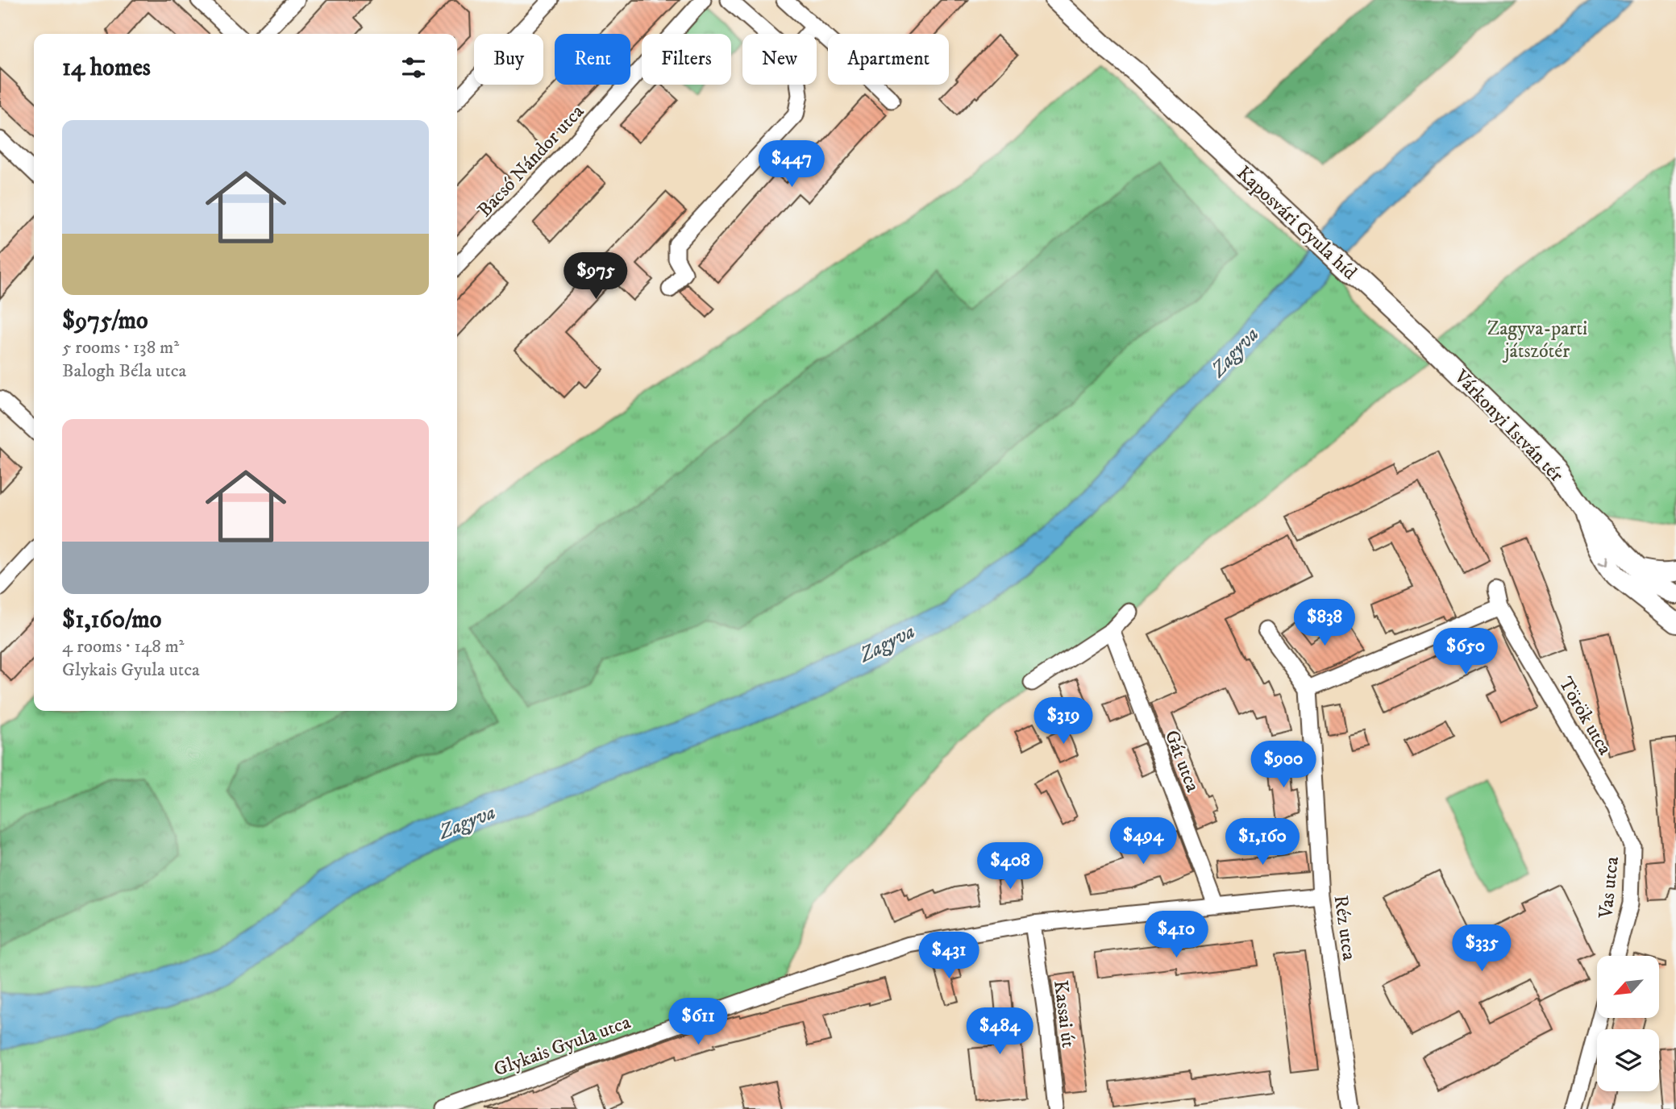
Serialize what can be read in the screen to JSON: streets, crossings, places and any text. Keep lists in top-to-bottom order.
{
  "streets": {
    "street": [
      "Bacsó Nándor utca",
      "Kaposvári Gyula híd",
      "Várkonyi István tér",
      "Török utca",
      "Gát utca",
      "Vas utca",
      "Réz utca",
      "Kassai út",
      "Glykais Gyula utca"
    ]
  },
  "crossings": [
    ["Kaposvári Gyula híd", "Várkonyi István tér"],
    ["Török utca", "Vas utca"],
    ["Gát utca", "Glykais Gyula utca"],
    ["Réz utca", "Glykais Gyula utca"],
    ["Kassai út", "Glykais Gyula utca"]
  ],
  "water": ["Zagyva"],
  "parks": ["Zagyva-parti játszótér"],
  "north": "bottom left",
  "page": {
    "chip": [
      "Buy",
      "Rent",
      "Filters",
      "New",
      "Apartment"
    ],
    "heading": "14 homes",
    "list": [
      {
        "name": "$975/mo",
        "note": "5 rooms · 138 m² · Balogh Béla utca"
      },
      {
        "name": "$1,160/mo",
        "note": "4 rooms · 148 m² · Glykais Gyula utca"
      }
    ],
    "price": [
      "$447",
      "$975",
      "$838",
      "$650",
      "$319",
      "$900",
      "$494",
      "$1,160",
      "$408",
      "$410",
      "$335",
      "$431",
      "$611",
      "$484"
    ]
  }
}
